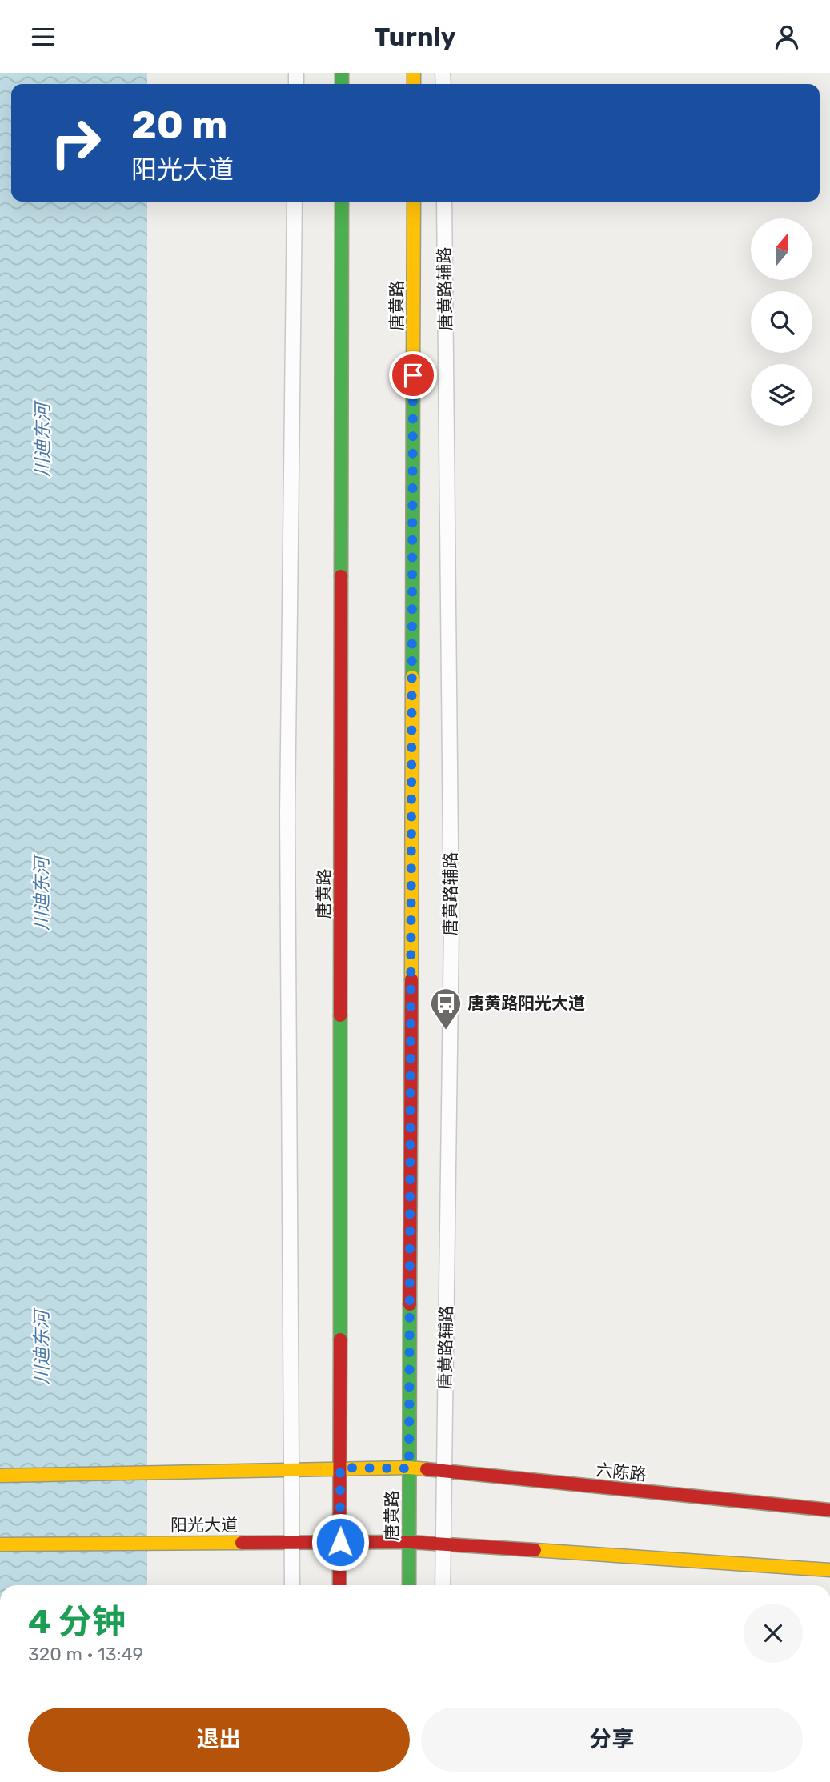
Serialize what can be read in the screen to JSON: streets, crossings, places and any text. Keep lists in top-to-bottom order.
{
  "streets": {
    "main road": ["唐黄路", "六陈路", "阳光大道"],
    "lane": ["唐黄路辅路"]
  },
  "crossings": [
    ["唐黄路辅路", "六陈路"],
    ["唐黄路", "六陈路"],
    ["唐黄路", "阳光大道"]
  ],
  "water": ["川迪东河"],
  "places": {
    "bus stop": ["唐黄路阳光大道"]
  },
  "north": "top",
  "page": {
    "header": "Turnly",
    "turn": ["20 m", "阳光大道"],
    "heading": ["4 分钟", "320 m · 13:49"],
    "buttons": ["退出", "分享"]
  }
}
